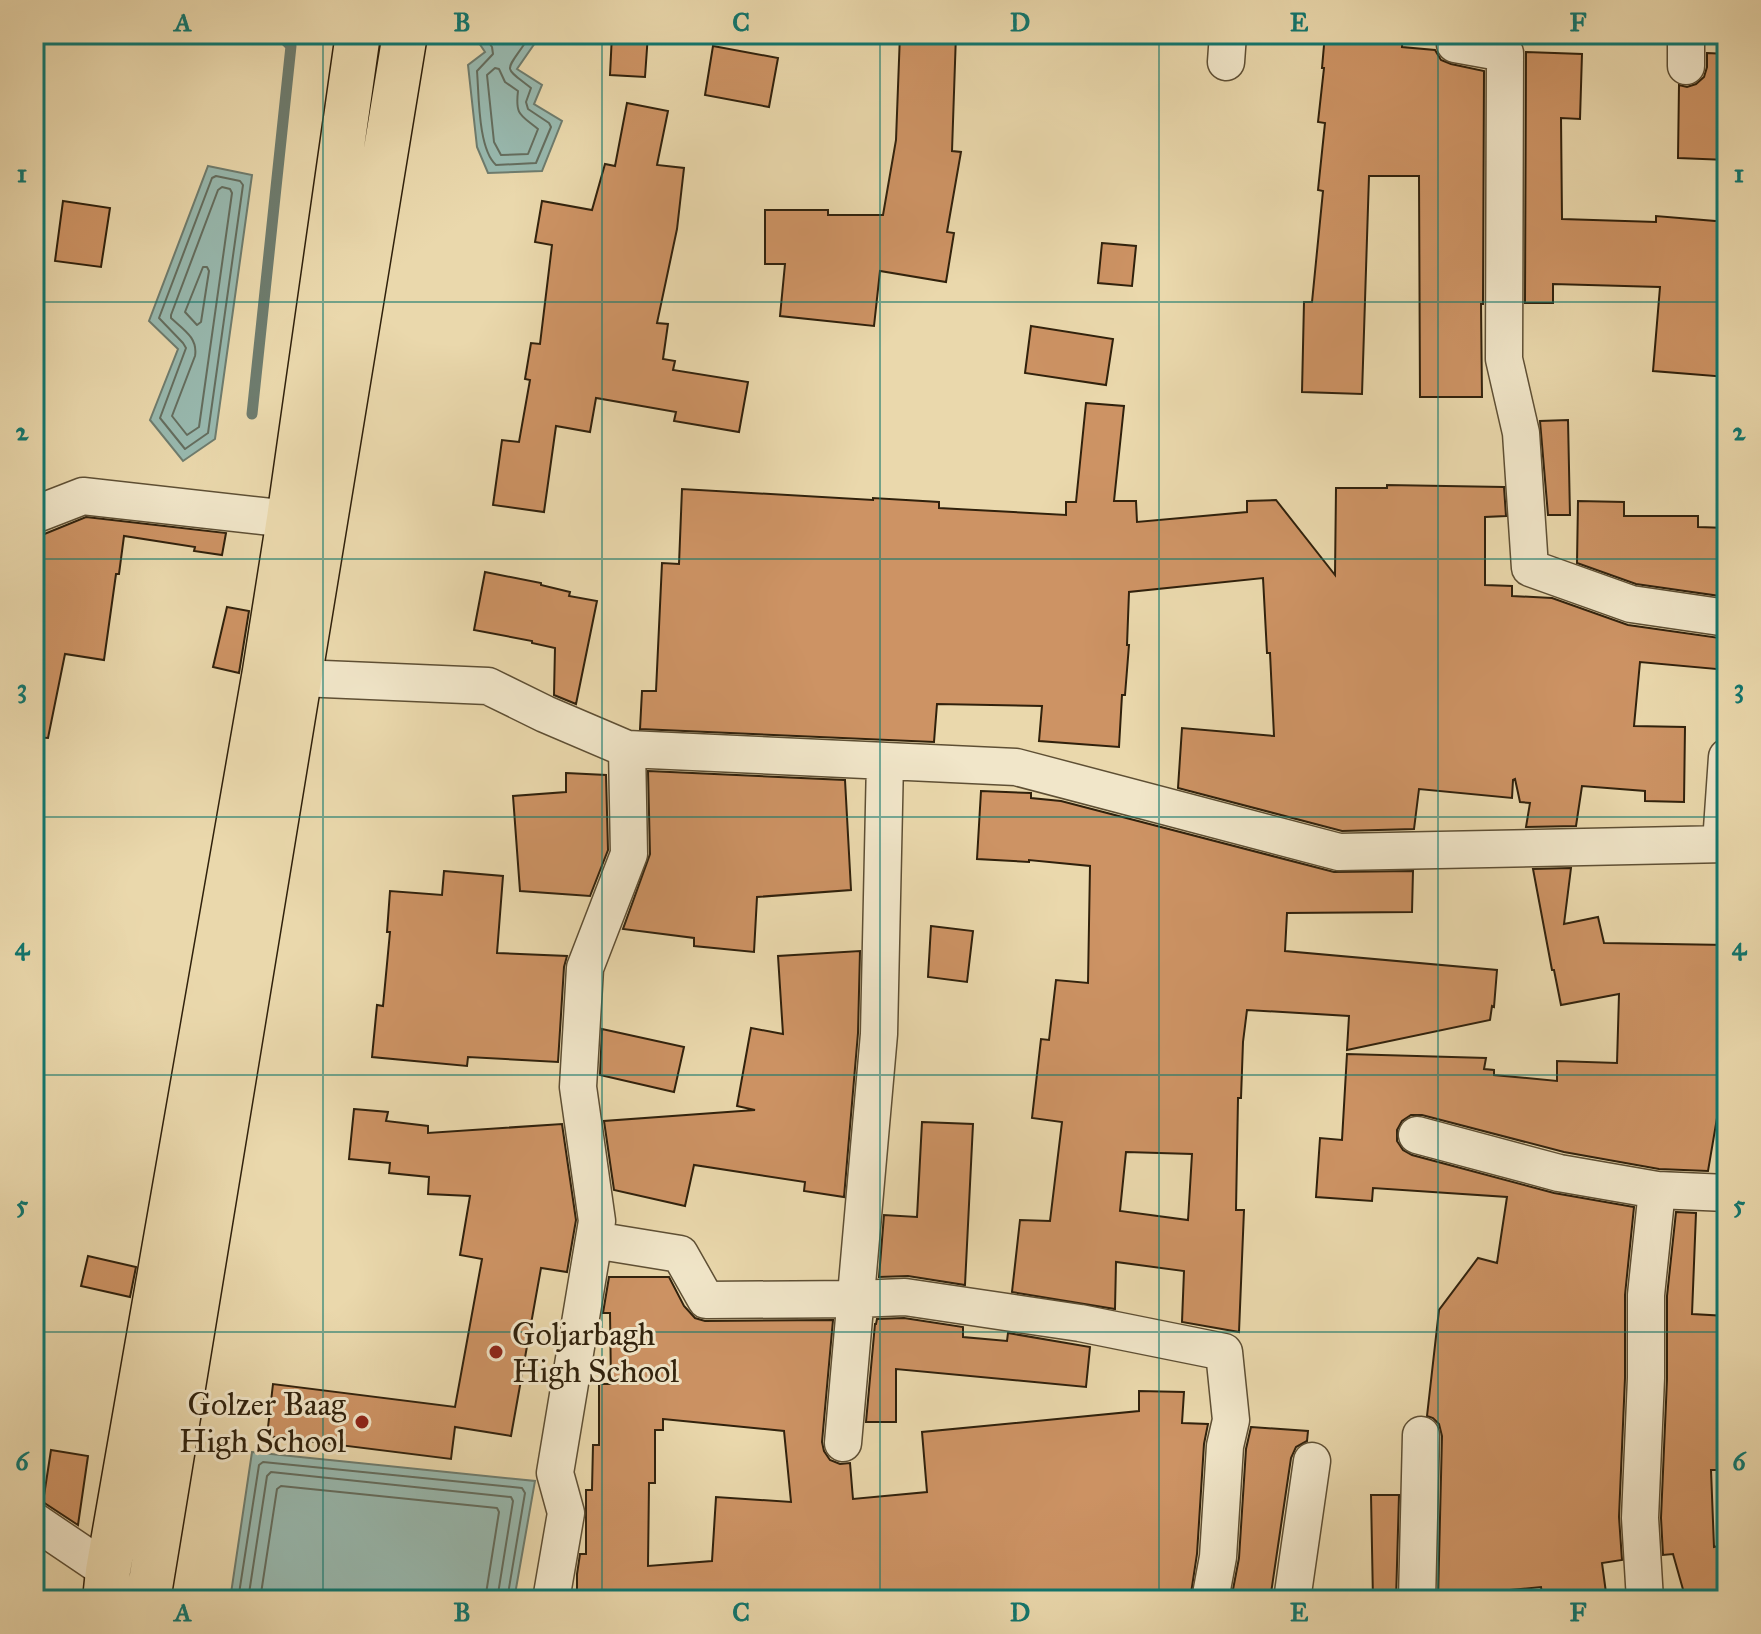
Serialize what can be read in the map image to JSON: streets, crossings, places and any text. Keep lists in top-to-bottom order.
{
  "places": ["Goljarbagh High School", "Golzer Baag High School"],
  "grid": {
    "columns": [
      "A",
      "B",
      "C",
      "D",
      "E",
      "F"
    ],
    "rows": [
      "1",
      "2",
      "3",
      "4",
      "5",
      "6"
    ]
  }
}
